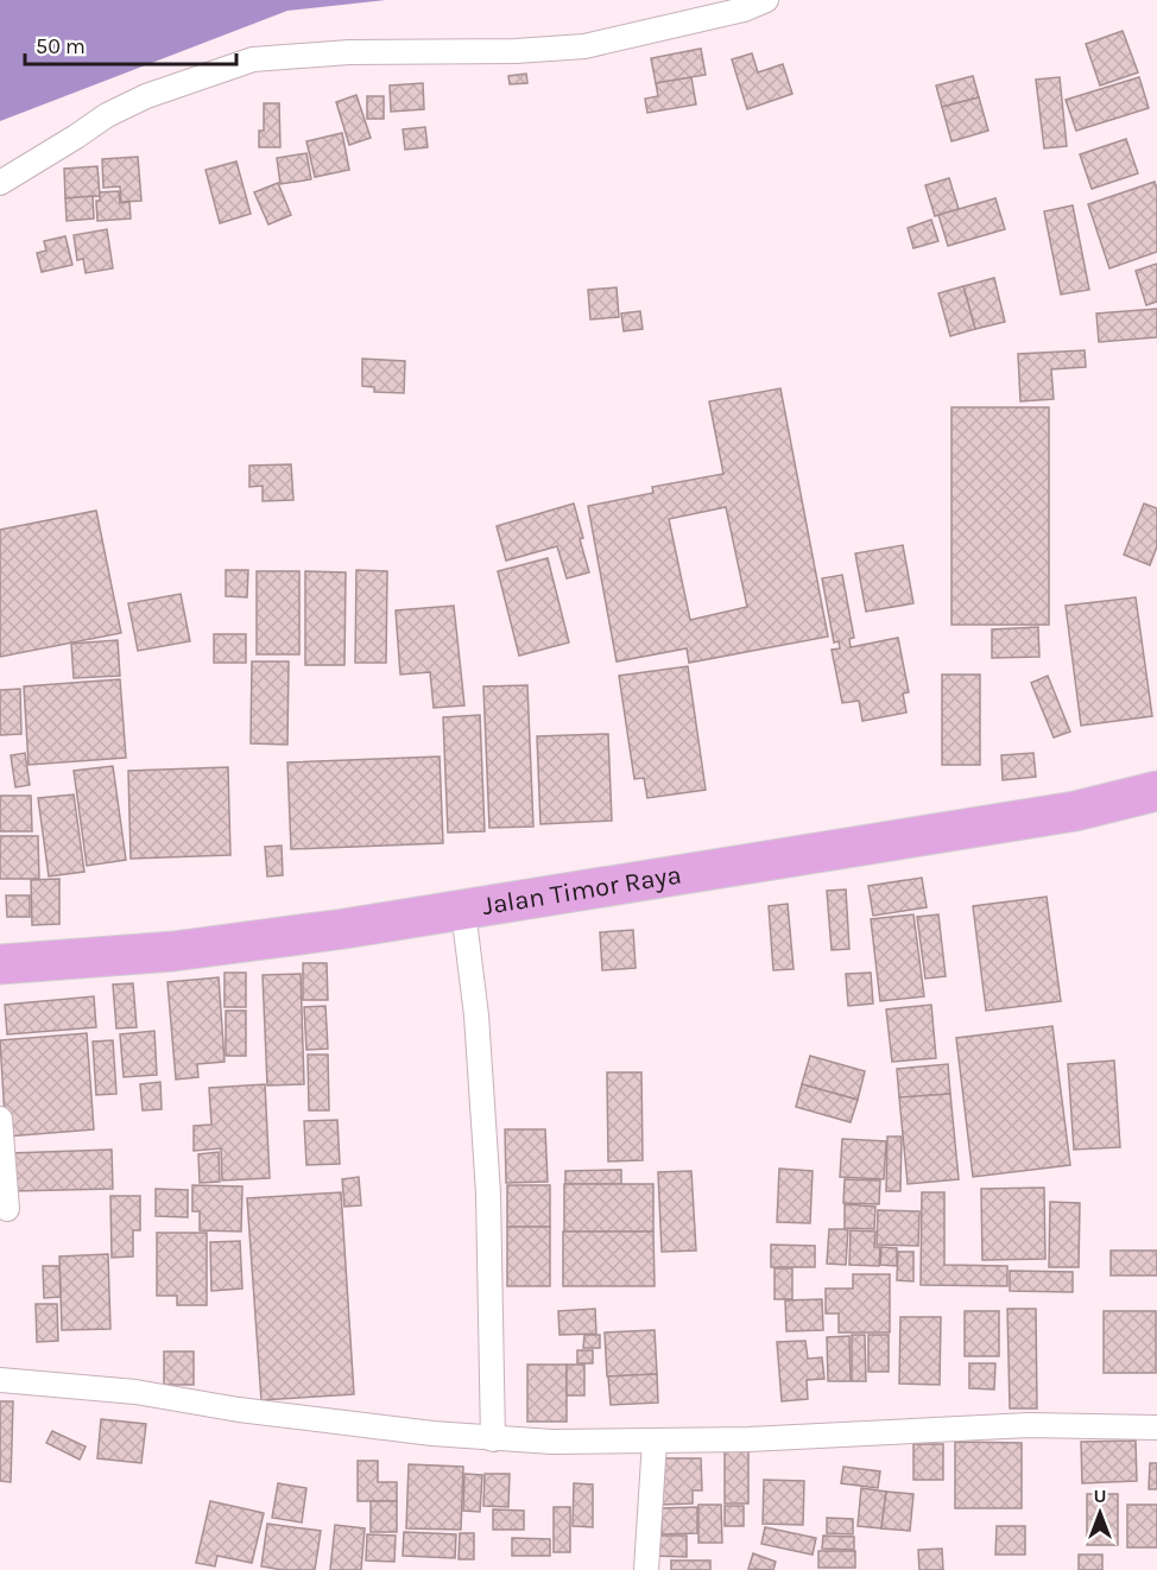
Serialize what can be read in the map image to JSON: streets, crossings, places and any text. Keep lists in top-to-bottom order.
{
  "streets": {
    "highway": ["Jalan Timor Raya"]
  },
  "scale_bar": "50 m",
  "north": "top"
}
